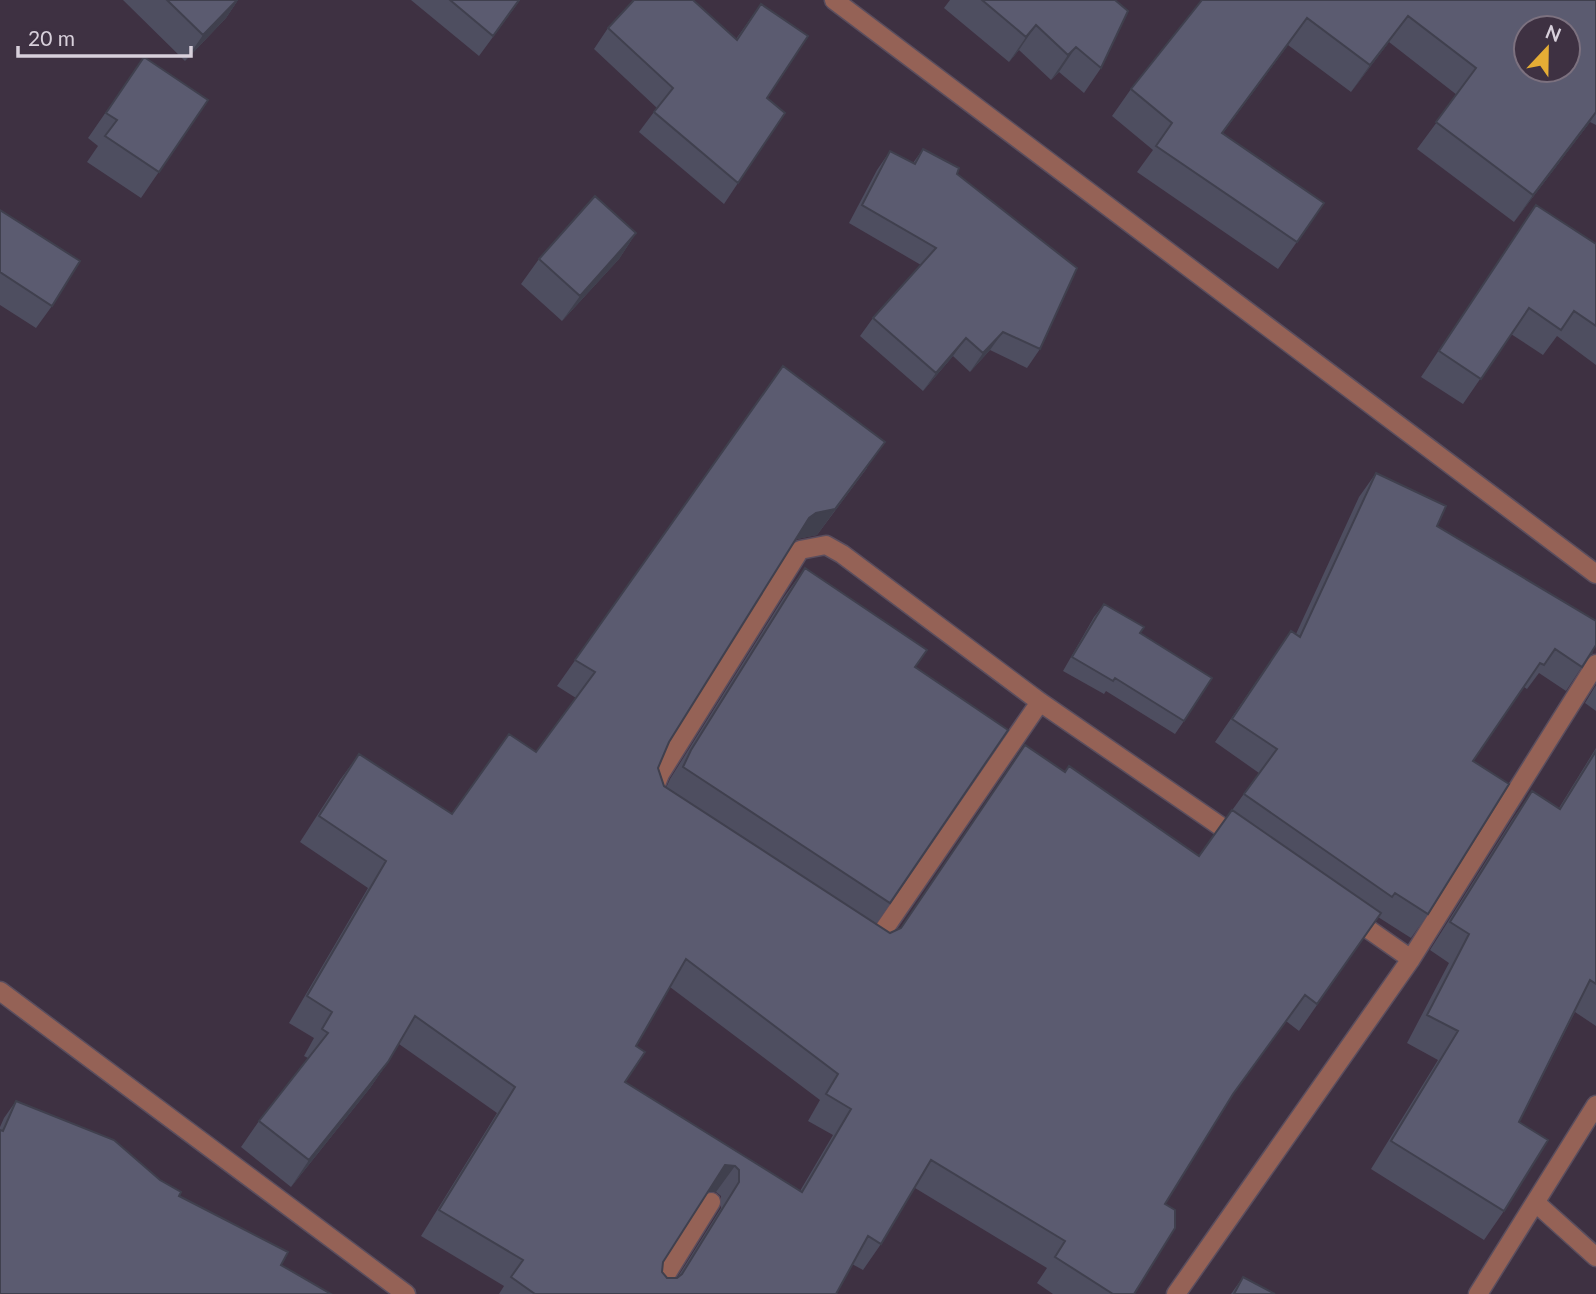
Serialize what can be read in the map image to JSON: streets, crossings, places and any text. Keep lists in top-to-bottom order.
{
  "scale_bar": "20 m",
  "north": "top"
}
